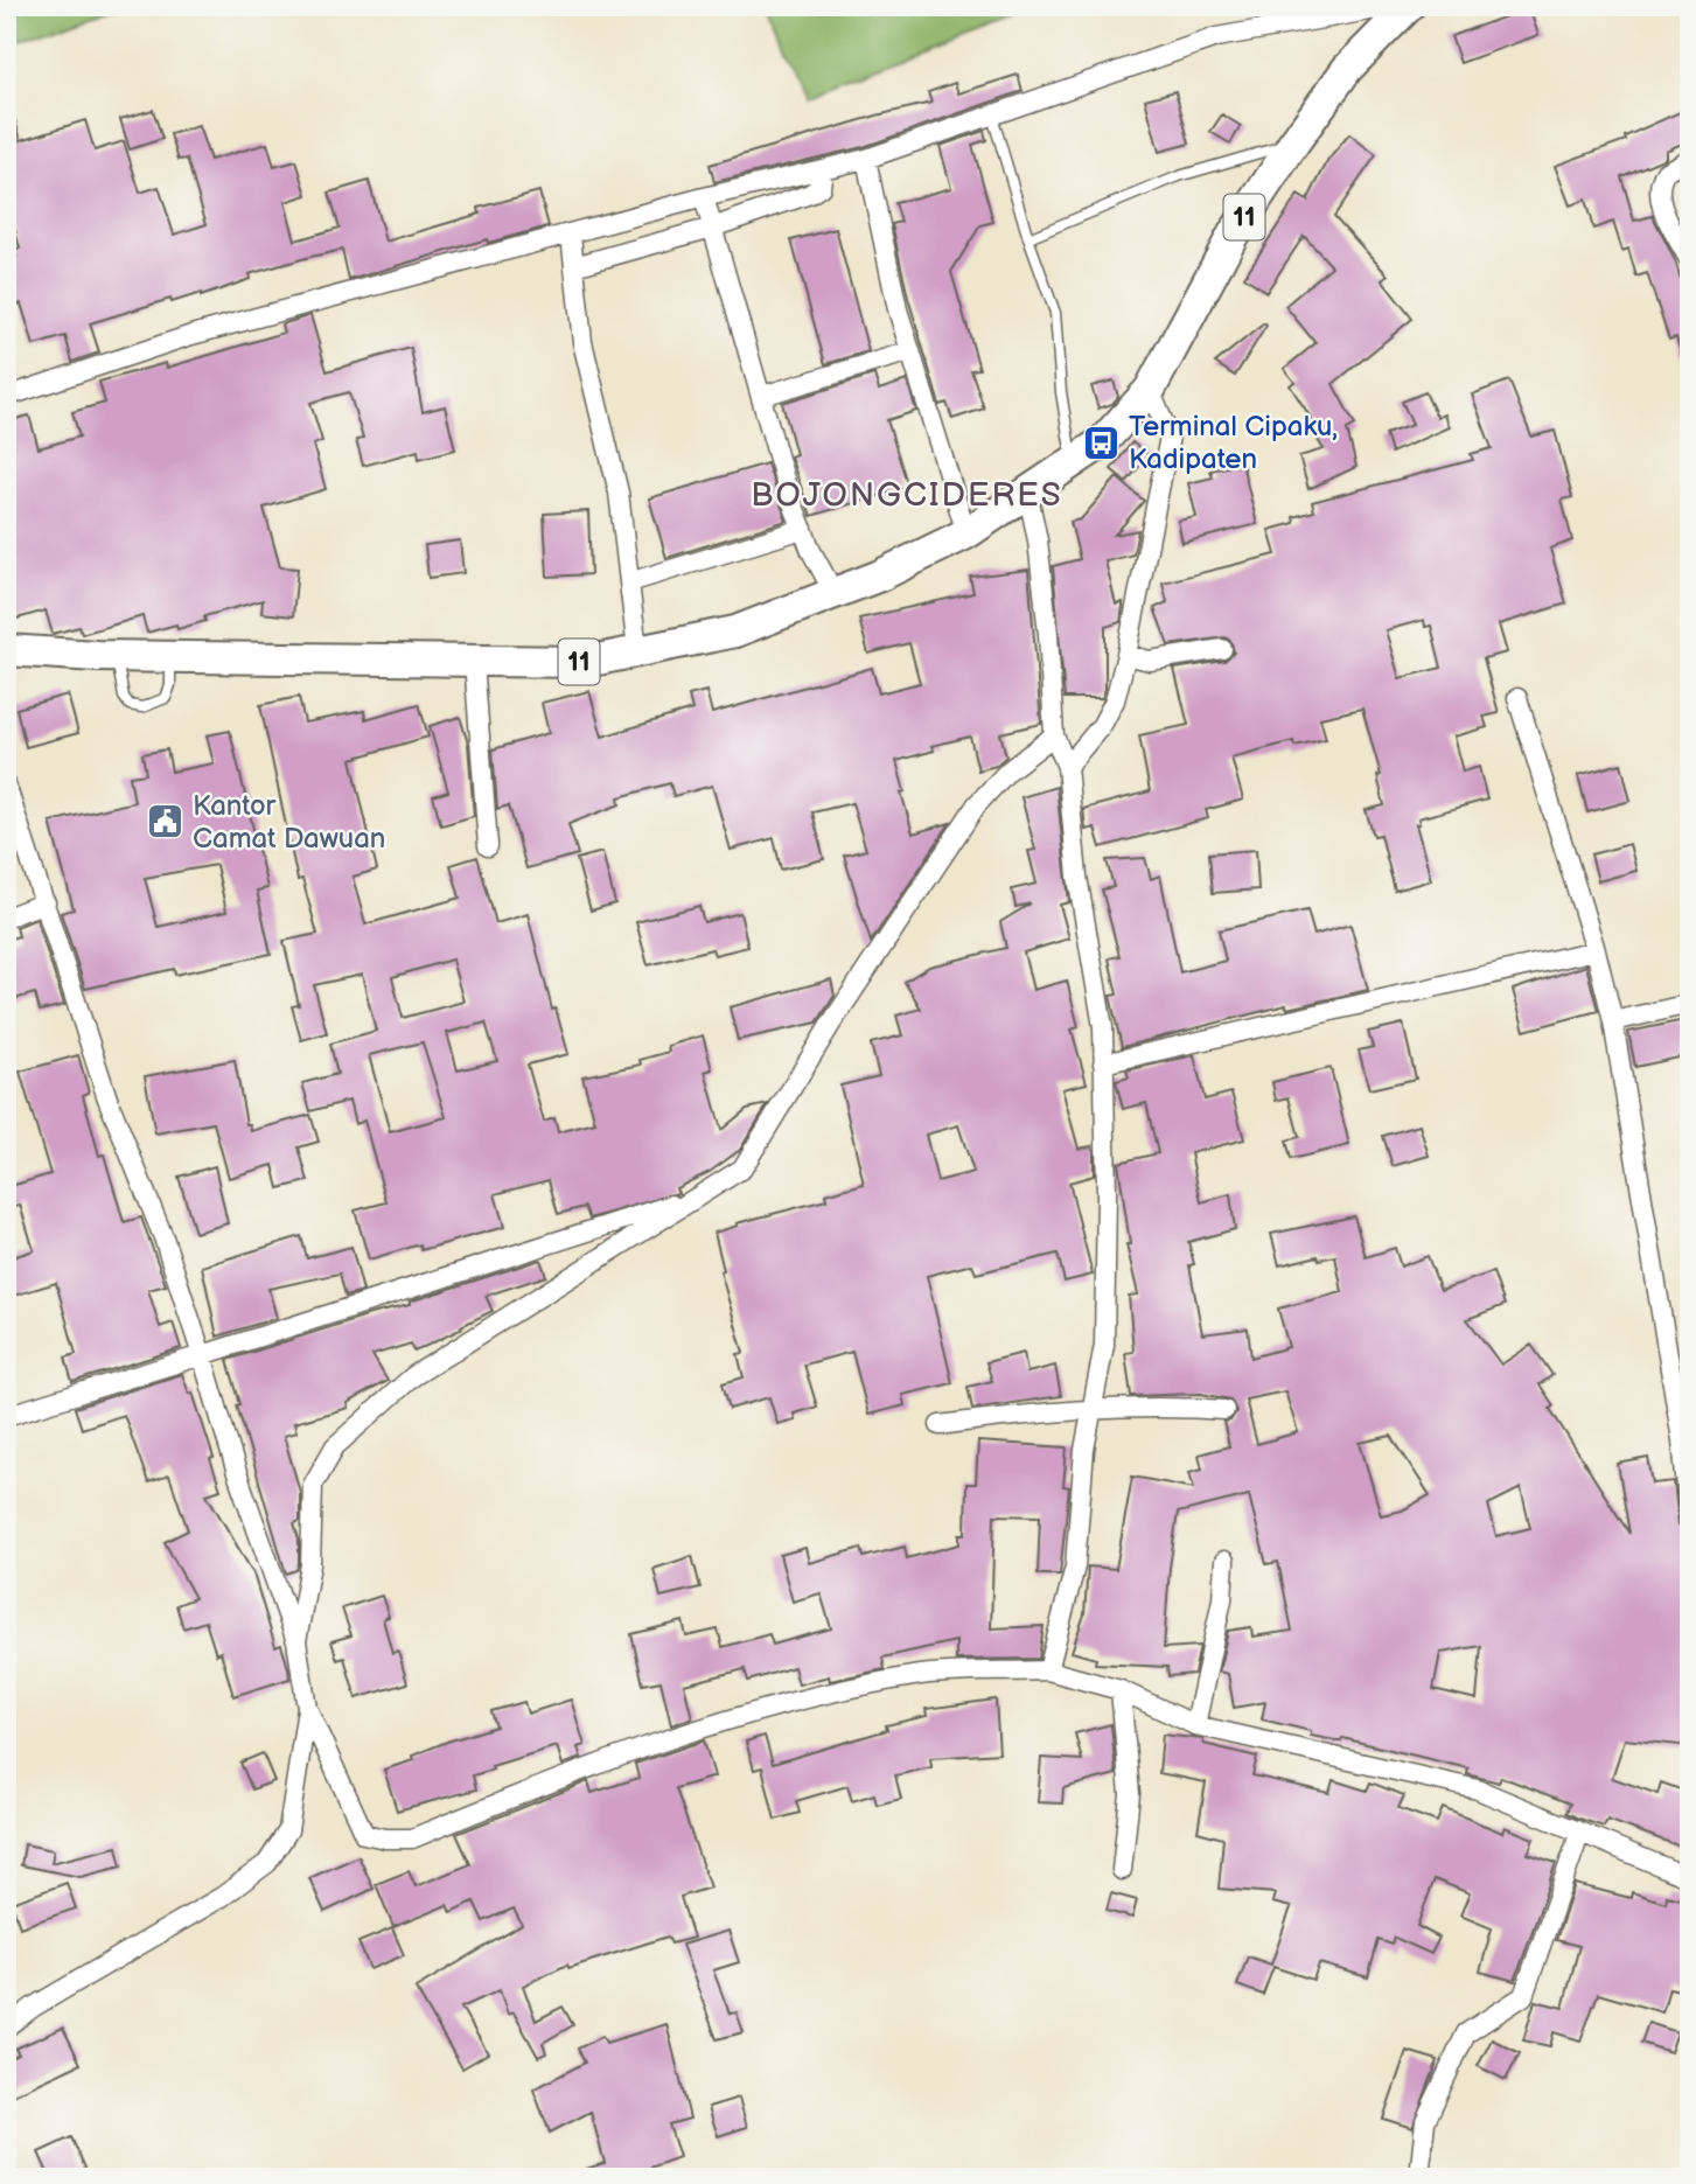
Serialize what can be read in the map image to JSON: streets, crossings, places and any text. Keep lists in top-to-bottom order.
{
  "streets": {
    "highway": ["11"]
  },
  "districts": ["BOJONGCIDERES"],
  "places": {
    "bus stop": ["Terminal Cipaku, Kadipaten"],
    "public building": ["Kantor Camat Dawuan"]
  }
}
